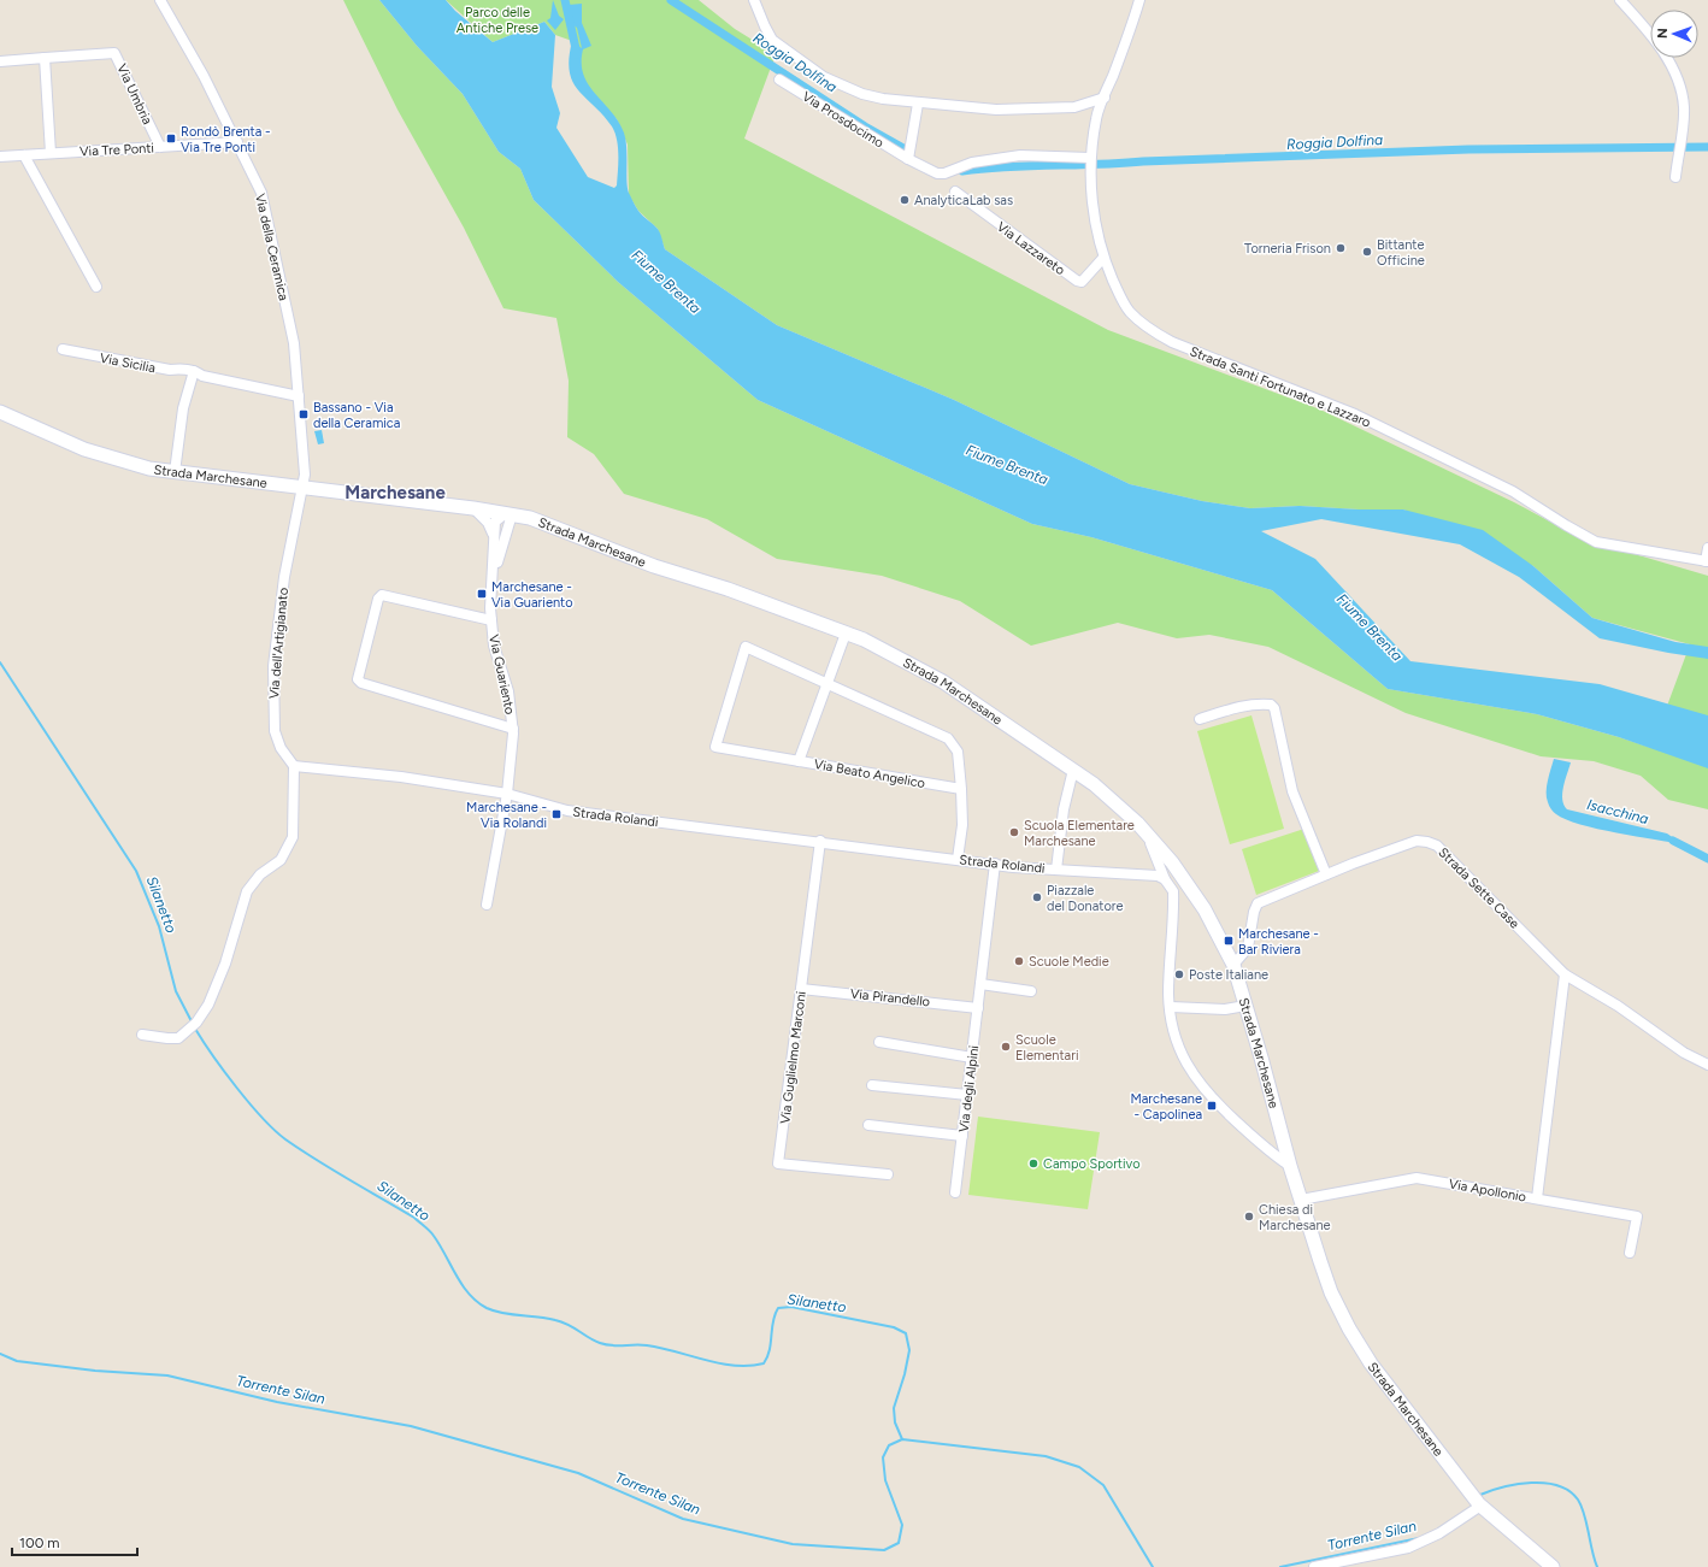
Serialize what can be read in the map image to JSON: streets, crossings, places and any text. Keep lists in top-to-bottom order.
{
  "streets": {
    "main road": ["Strada Marchesane"],
    "street": [
      "Via Umbria",
      "Via Prosdocimo",
      "Via Tre Ponti",
      "Via della Ceramica",
      "Via Lazzareto",
      "Via Sicilia",
      "Strada Santi Fortunato e Lazzaro",
      "Via dell'Artigianato",
      "Via Guariento",
      "Via Beato Angelico",
      "Strada Rolandi",
      "Strada Sette Case",
      "Via Pirandello",
      "Via Guglielmo Marconi",
      "Via degli Alpini",
      "Via Apollonio"
    ]
  },
  "crossings": [
    ["Via Umbria", "Via Tre Ponti"],
    ["Via Prosdocimo", "Strada Santi Fortunato e Lazzaro"],
    ["Via Tre Ponti", "Via della Ceramica"],
    ["Via della Ceramica", "Via Sicilia"],
    ["Via della Ceramica", "Strada Marchesane"],
    ["Via della Ceramica", "Via dell'Artigianato"],
    ["Via Lazzareto", "Strada Santi Fortunato e Lazzaro"],
    ["Strada Marchesane", "Via dell'Artigianato"],
    ["Strada Marchesane", "Via Guariento"],
    ["Strada Marchesane", "Via Beato Angelico"],
    ["Strada Marchesane", "Strada Sette Case"],
    ["Strada Marchesane", "Via Apollonio"],
    ["Via dell'Artigianato", "Strada Rolandi"],
    ["Via Guariento", "Strada Rolandi"],
    ["Strada Rolandi", "Via Guglielmo Marconi"],
    ["Strada Rolandi", "Via degli Alpini"],
    ["Via Pirandello", "Via Guglielmo Marconi"],
    ["Via Pirandello", "Via degli Alpini"]
  ],
  "districts": ["Marchesane"],
  "water": [
    "Roggia Dolfina",
    "Fiume Brenta",
    "Isacchina",
    "Silanetto",
    "Torrente Silan"
  ],
  "parks": ["Parco delle Antiche Prese"],
  "places": {
    "transit": [
      "Rondò Brenta - Via Tre Ponti",
      "Bassano - Via della Ceramica",
      "Marchesane - Via Guariento",
      "Marchesane - Via Rolandi",
      "Marchesane - Bar Riviera",
      "Marchesane - Capolinea"
    ],
    "other": [
      "AnalyticaLab sas",
      "Torneria Frison",
      "Bittante Officine",
      "Scuola Elementare Marchesane",
      "Piazzale del Donatore",
      "Scuole Medie",
      "Poste Italiane",
      "Scuole Elementari",
      "Campo Sportivo",
      "Chiesa di Marchesane"
    ]
  },
  "scale_bar": "100 m",
  "north": "left"
}
